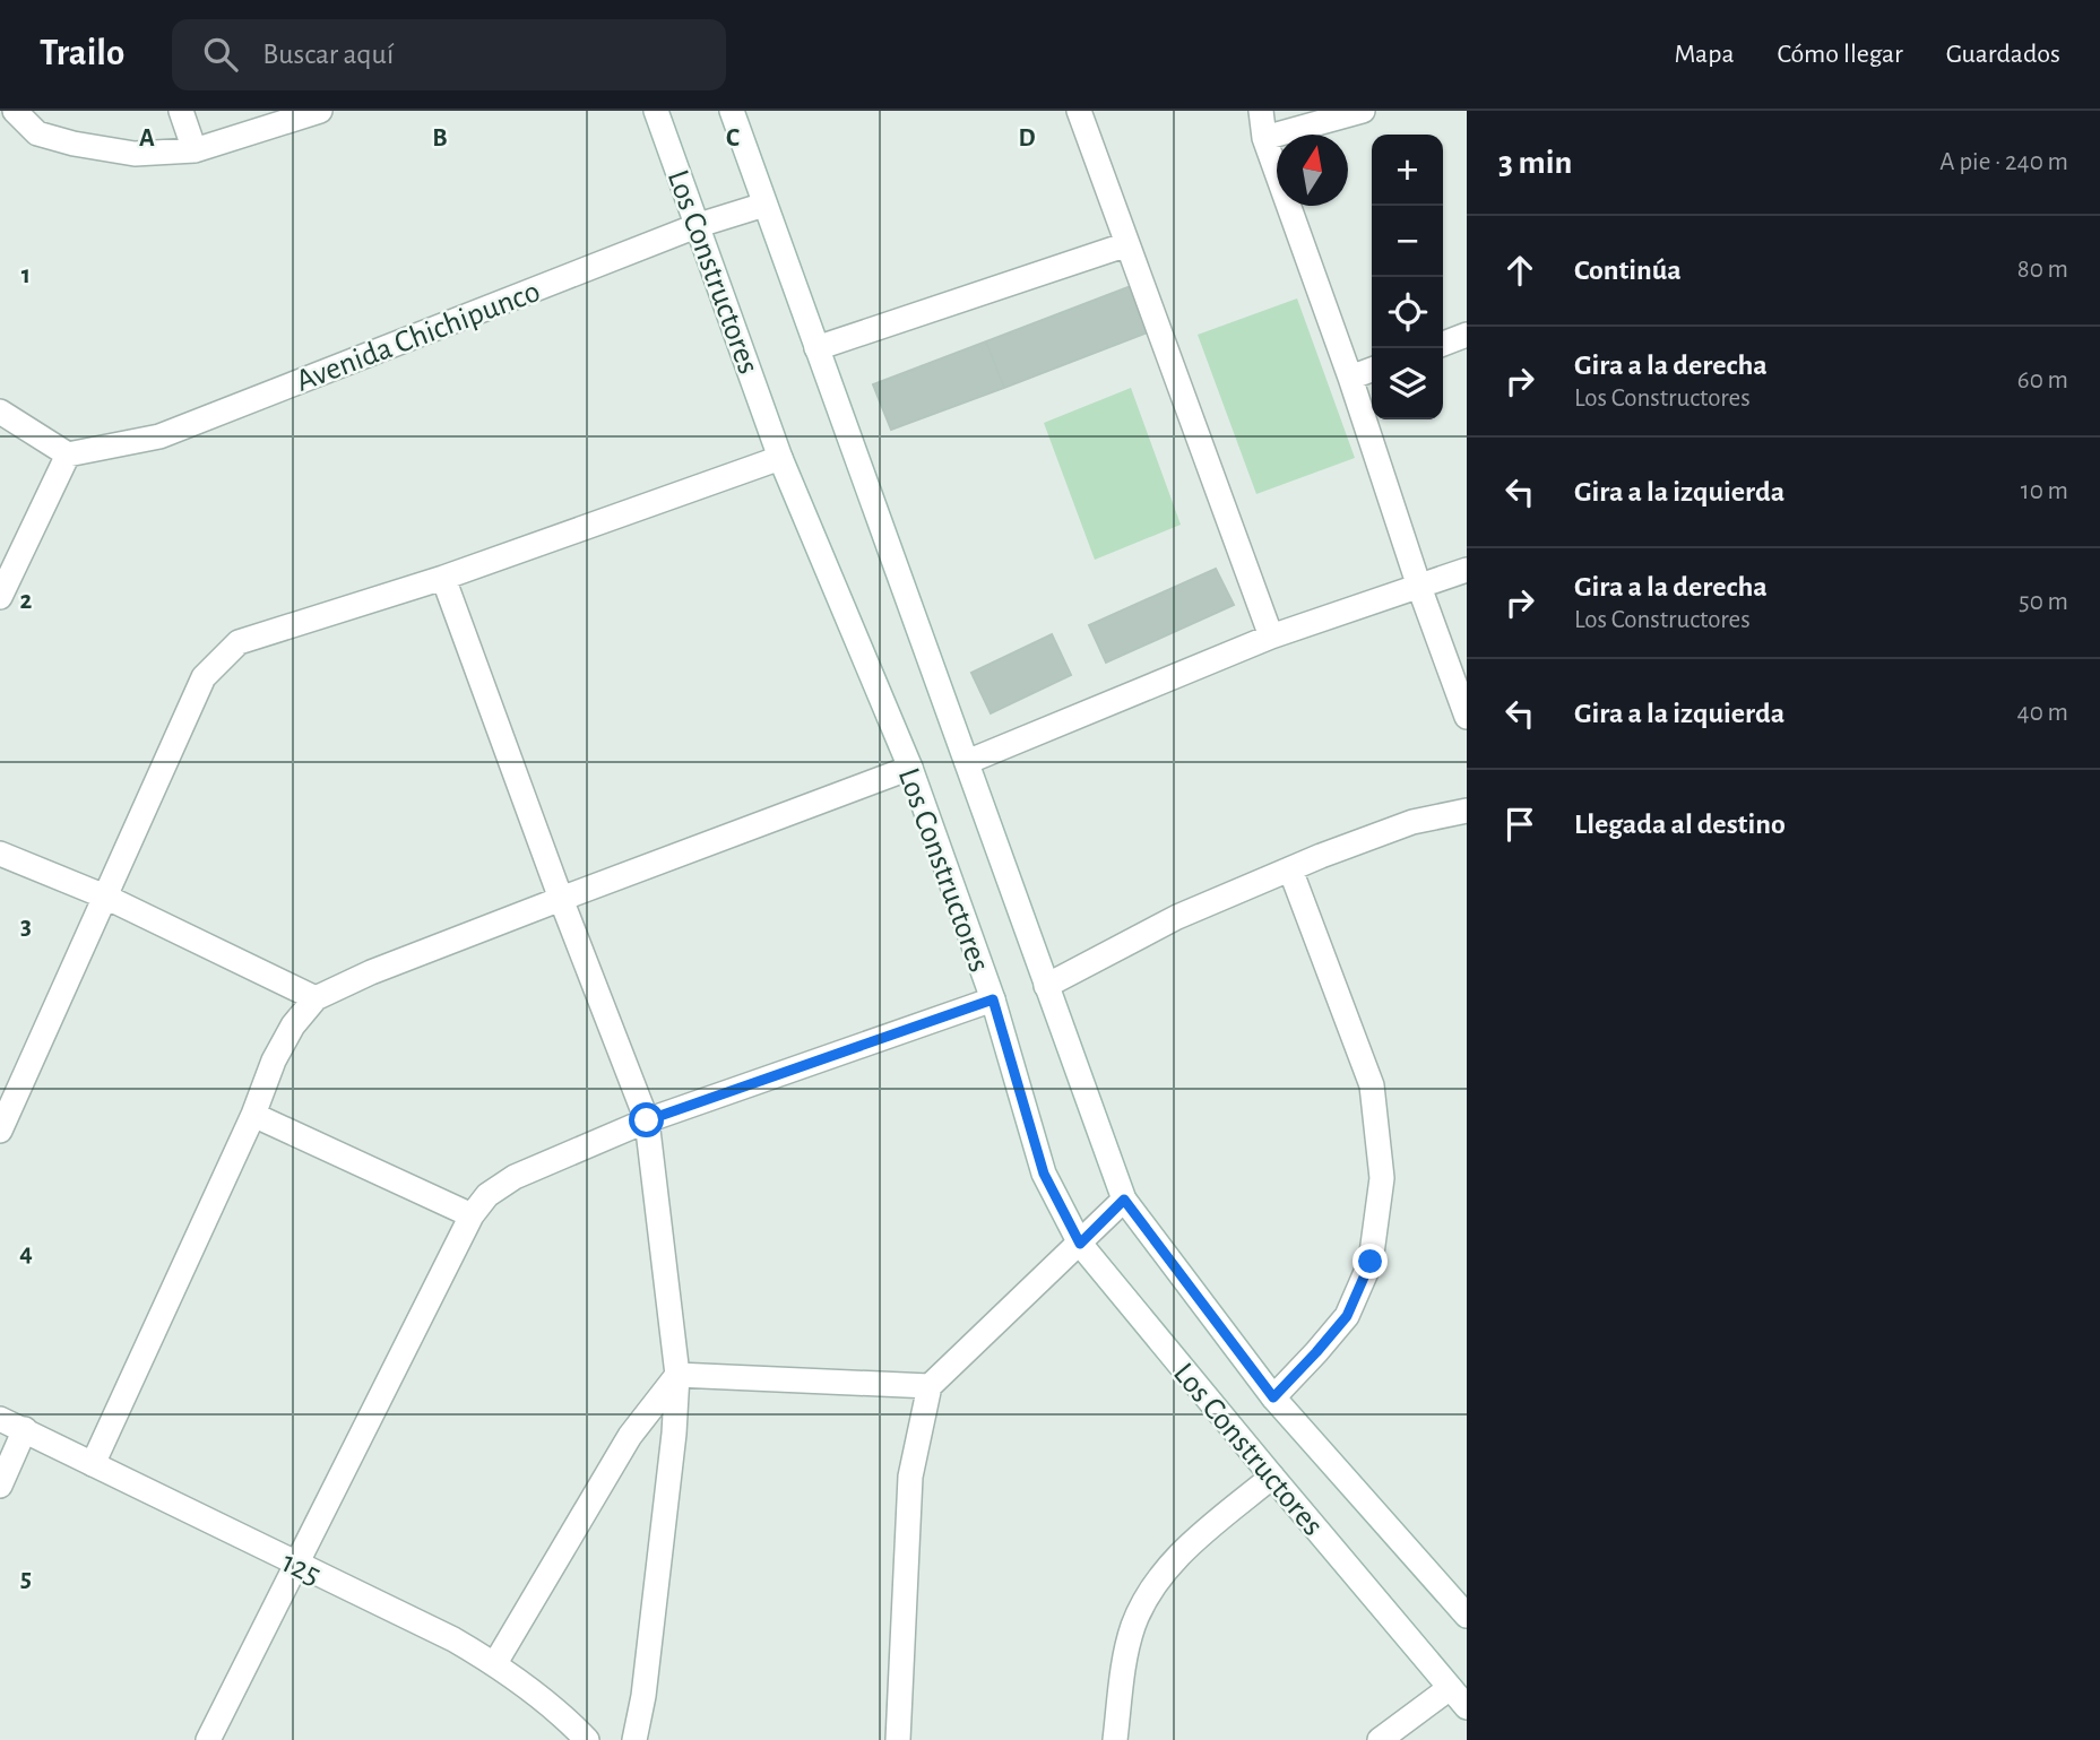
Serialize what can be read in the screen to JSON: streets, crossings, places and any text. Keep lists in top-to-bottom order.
{
  "streets": {
    "street": ["Los Constructores", "Avenida Chichipunco", "125"]
  },
  "crossings": [
    ["Los Constructores", "Avenida Chichipunco"]
  ],
  "north": "top",
  "page": {
    "header": "Trailo",
    "search": "Buscar aquí",
    "nav": ["Mapa", "Cómo llegar", "Guardados"],
    "heading": ["3 min", "A pie · 240 m"],
    "map_buttons": ["+", "−"],
    "list": [
      ["Continúa", "80 m"],
      ["Gira a la derecha", "Los Constructores", "60 m"],
      ["Gira a la izquierda", "10 m"],
      ["Gira a la derecha", "Los Constructores", "50 m"],
      ["Gira a la izquierda", "40 m"],
      "Llegada al destino"
    ]
  },
  "grid": {
    "columns": [
      "A",
      "B",
      "C",
      "D"
    ],
    "rows": [
      "1",
      "2",
      "3",
      "4",
      "5"
    ]
  }
}
